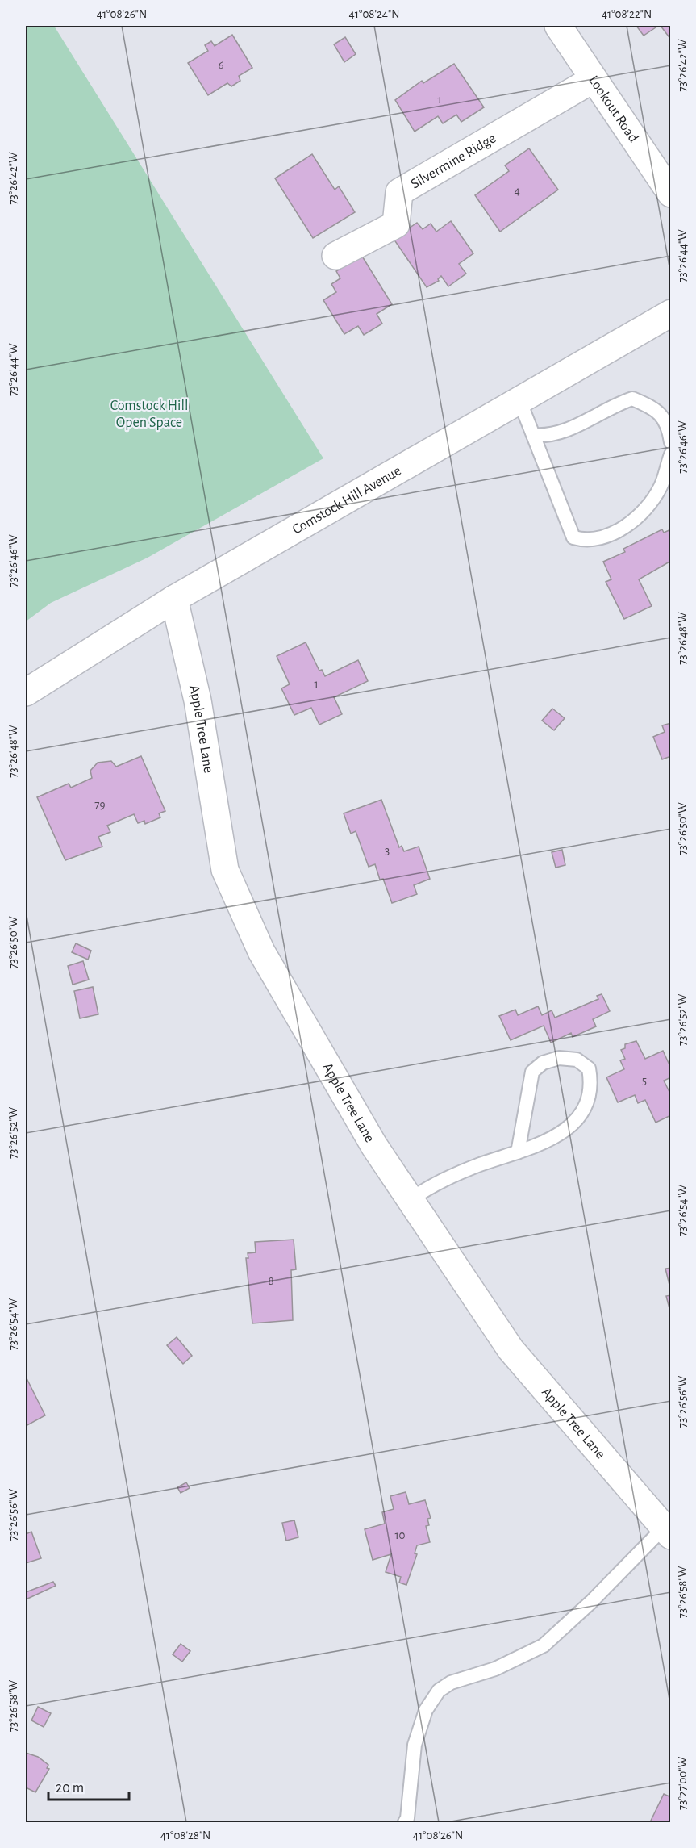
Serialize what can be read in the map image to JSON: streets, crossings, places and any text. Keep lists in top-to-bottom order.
{
  "streets": {
    "street": [
      "Lookout Road",
      "Silvermine Ridge",
      "Comstock Hill Avenue",
      "Apple Tree Lane"
    ]
  },
  "crossings": [
    ["Lookout Road", "Silvermine Ridge"],
    ["Comstock Hill Avenue", "Apple Tree Lane"]
  ],
  "parks": ["Comstock Hill Open Space"],
  "house_numbers": [
    "6",
    "1",
    "4",
    "1",
    "79",
    "3",
    "5",
    "8",
    "10"
  ],
  "scale_bar": "20 m",
  "coordinates": [
    "41°08'26\"N",
    "41°08'24\"N",
    "41°08'22\"N",
    "73°26'42\"W",
    "73°26'44\"W",
    "73°26'46\"W",
    "73°26'48\"W",
    "73°26'50\"W",
    "73°26'52\"W",
    "73°26'54\"W",
    "73°26'56\"W",
    "73°26'58\"W",
    "73°27'00\"W",
    "41°08'28\"N"
  ]
}
